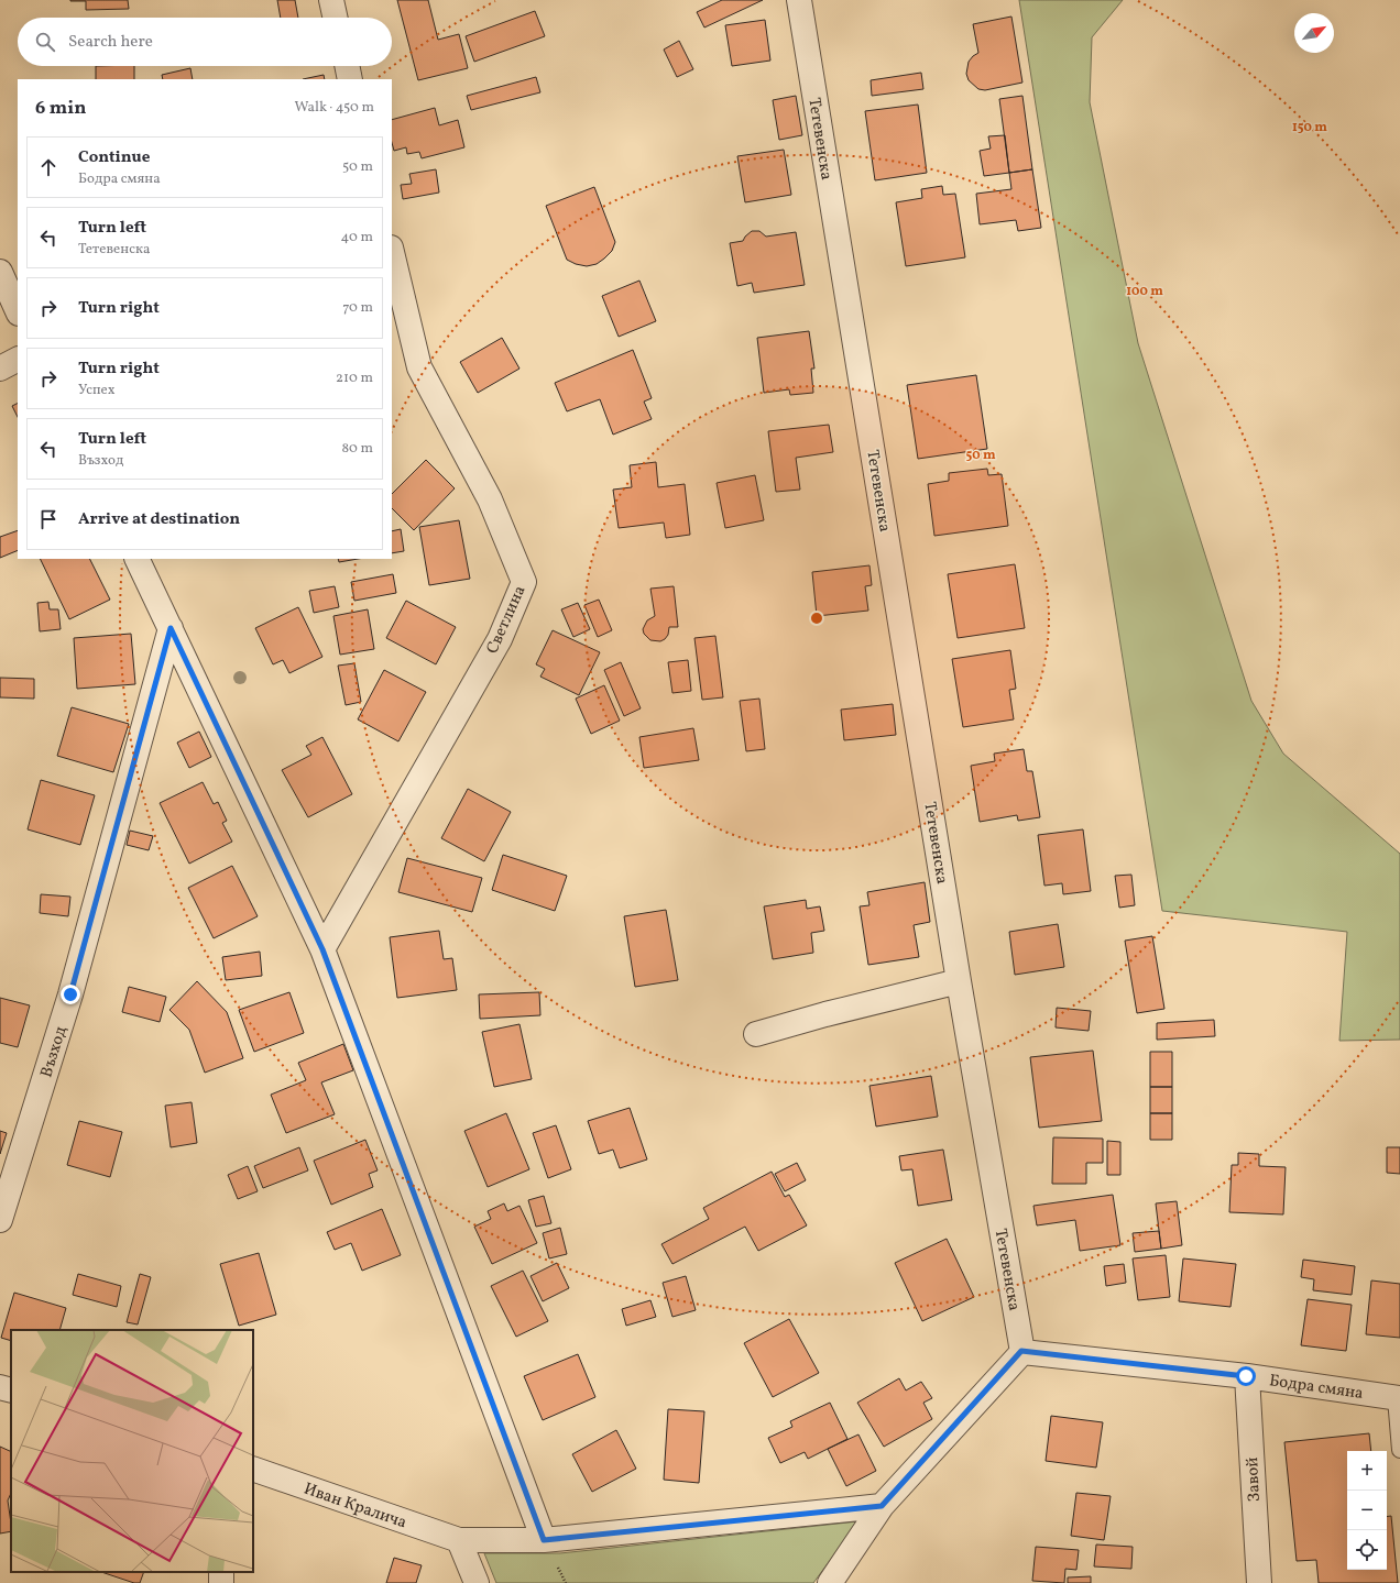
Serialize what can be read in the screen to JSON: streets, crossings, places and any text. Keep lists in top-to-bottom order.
{
  "streets": {
    "street": [
      "Тетевенска",
      "Светлина",
      "Възход",
      "Бодра смяна",
      "Завой",
      "Иван Кралича"
    ]
  },
  "crossings": [
    ["Тетевенска", "Бодра смяна"],
    ["Бодра смяна", "Завой"]
  ],
  "north": "top right",
  "page": {
    "search": "Search here",
    "heading": ["6 min", "Walk · 450 m"],
    "list": [
      ["Continue", "Бодра смяна", "50 m"],
      ["Turn left", "Тетевенска", "40 m"],
      ["Turn right", "70 m"],
      ["Turn right", "Успех", "210 m"],
      ["Turn left", "Възход", "80 m"],
      "Arrive at destination"
    ],
    "map_buttons": ["+", "−"]
  },
  "rings": ["150 m", "100 m", "50 m"]
}
